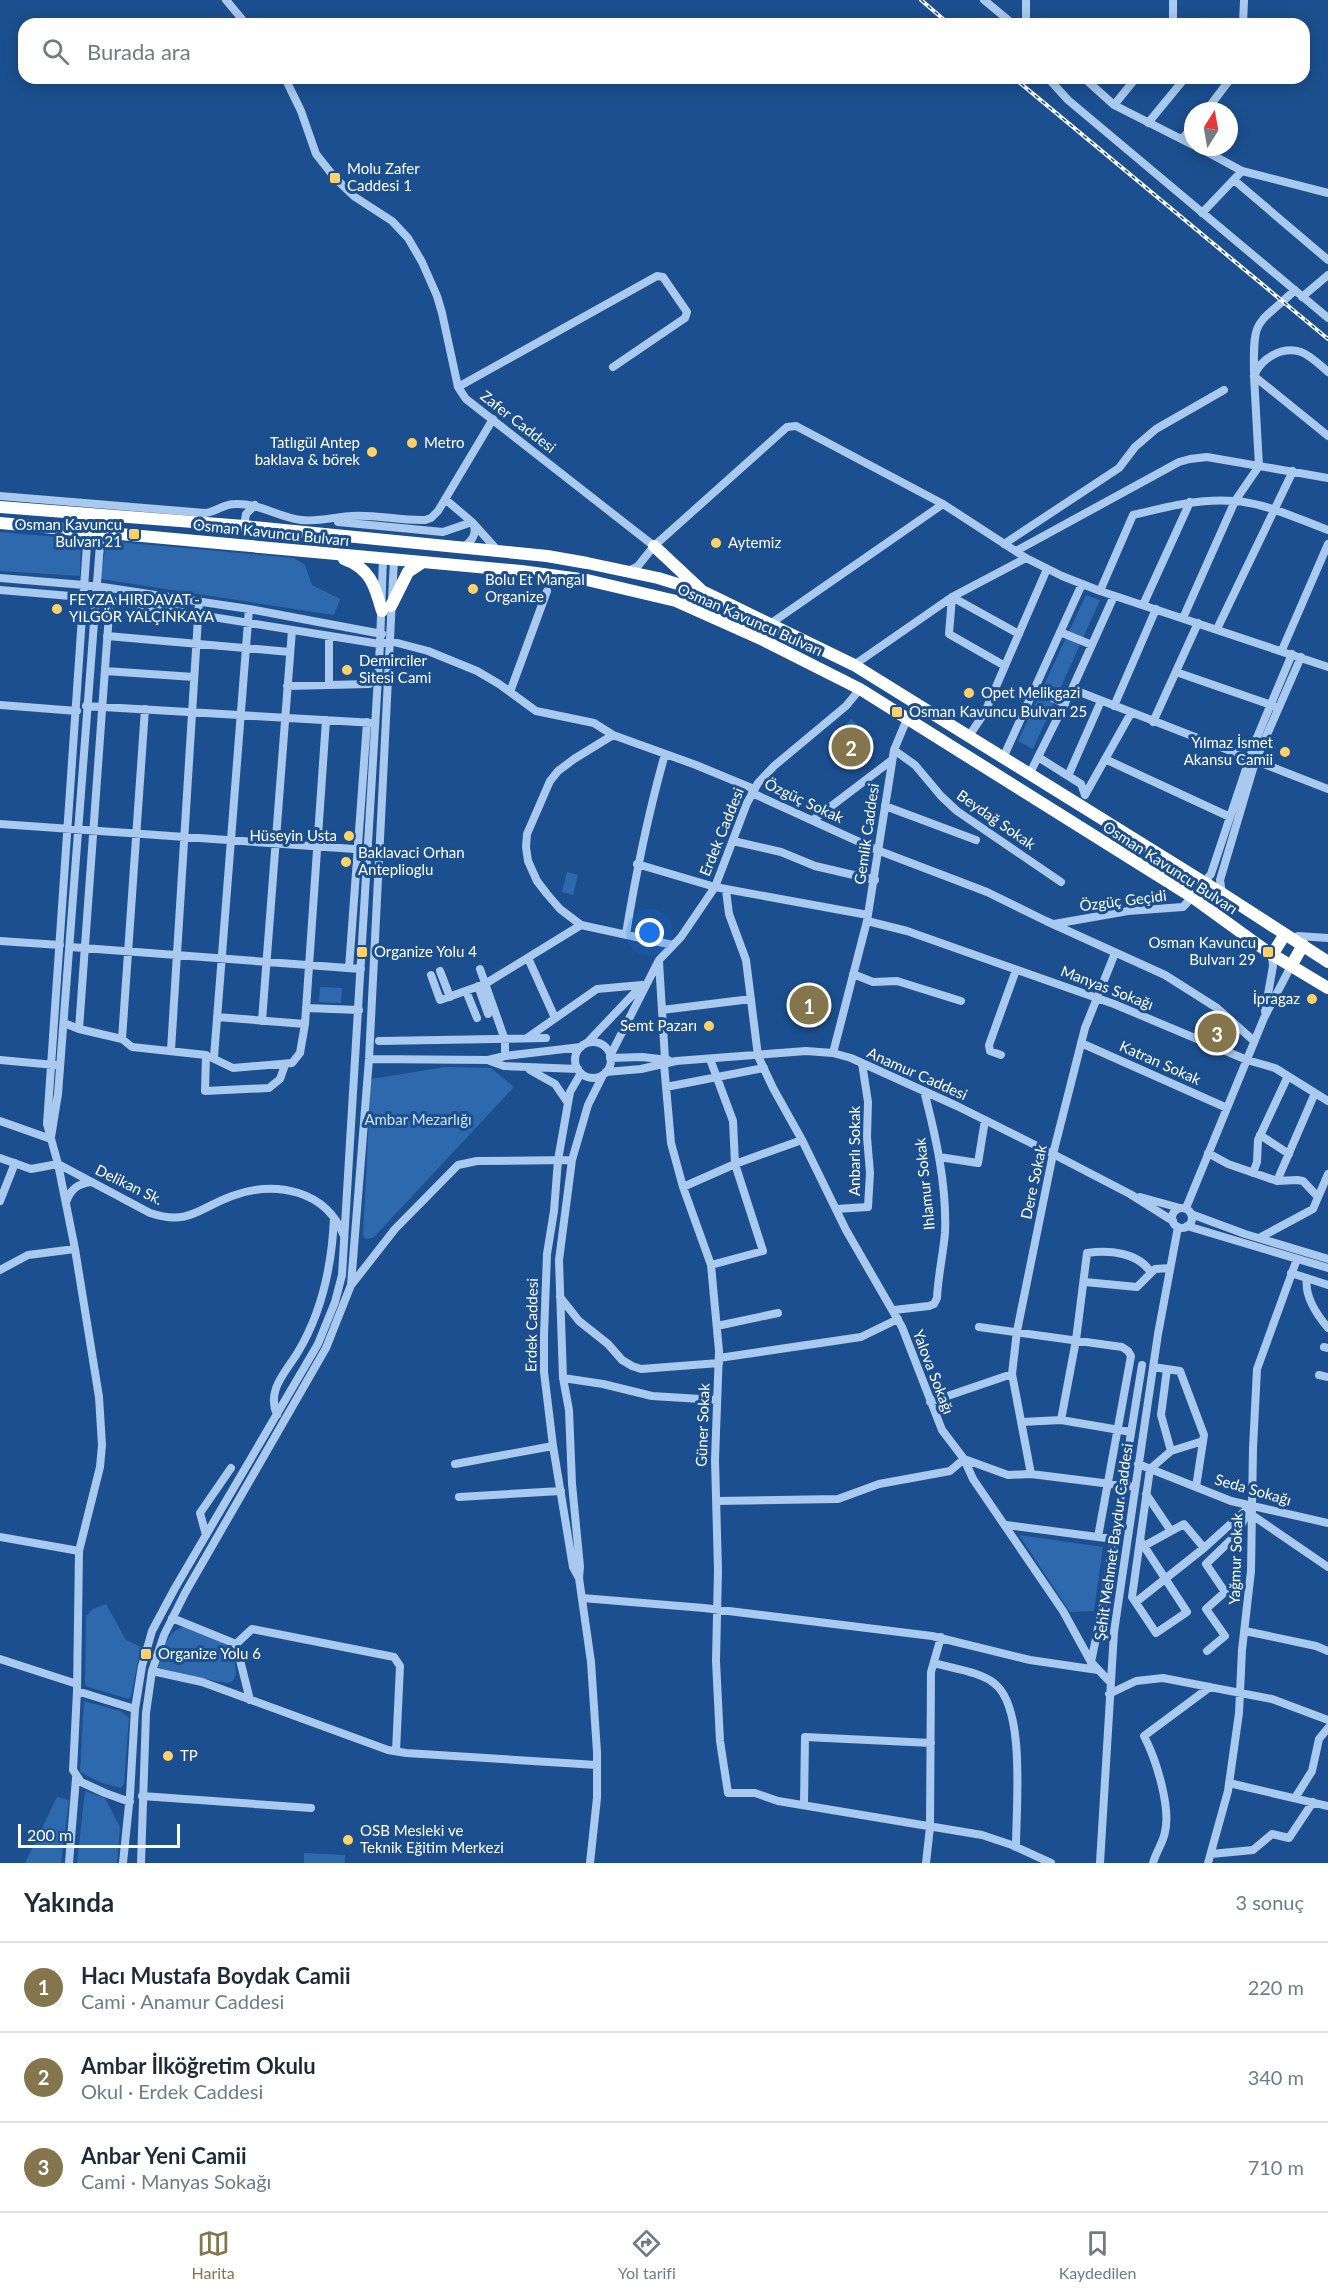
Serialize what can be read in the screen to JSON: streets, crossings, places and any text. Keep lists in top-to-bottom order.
{
  "streets": {
    "highway": ["Osman Kavuncu Bulvarı"],
    "street": [
      "Zafer Caddesi",
      "Özgüç Sokak",
      "Beydağ Sokak",
      "Erdek Caddesi",
      "Gemlik Caddesi",
      "Özgüç Geçidi",
      "Manyas Sokağı",
      "Katran Sokak",
      "Anamur Caddesi",
      "Anbarlı Sokak",
      "Dere Sokak",
      "Ihlamur Sokak",
      "Delikan Sk.",
      "Yalova Sokağı",
      "Güner Sokak",
      "Seda Sokağı",
      "Şehit Mehmet Baydur Caddesi",
      "Yağmur Sokak"
    ]
  },
  "crossings": [
    ["Osman Kavuncu Bulvarı", "Erdek Caddesi"],
    ["Osman Kavuncu Bulvarı", "Gemlik Caddesi"],
    ["Osman Kavuncu Bulvarı", "Özgüç Geçidi"],
    ["Özgüç Sokak", "Erdek Caddesi"],
    ["Özgüç Sokak", "Gemlik Caddesi"],
    ["Özgüç Sokak", "Özgüç Geçidi"],
    ["Özgüç Sokak", "Dere Sokak"],
    ["Beydağ Sokak", "Gemlik Caddesi"],
    ["Erdek Caddesi", "Manyas Sokağı"],
    ["Erdek Caddesi", "Güner Sokak"],
    ["Gemlik Caddesi", "Manyas Sokağı"],
    ["Gemlik Caddesi", "Anamur Caddesi"],
    ["Manyas Sokağı", "Dere Sokak"],
    ["Manyas Sokağı", "Yalova Sokağı"],
    ["Katran Sokak", "Dere Sokak"],
    ["Anamur Caddesi", "Anbarlı Sokak"],
    ["Anamur Caddesi", "Dere Sokak"],
    ["Anamur Caddesi", "Ihlamur Sokak"],
    ["Anamur Caddesi", "Yalova Sokağı"],
    ["Anamur Caddesi", "Güner Sokak"],
    ["Anbarlı Sokak", "Yalova Sokağı"],
    ["Ihlamur Sokak", "Yalova Sokağı"],
    ["Yalova Sokağı", "Şehit Mehmet Baydur Caddesi"],
    ["Seda Sokağı", "Şehit Mehmet Baydur Caddesi"],
    ["Seda Sokağı", "Yağmur Sokak"]
  ],
  "parks": ["Ambar Mezarlığı"],
  "places": {
    "transit": [
      "Molu Zafer Caddesi 1",
      "Osman Kavuncu Bulvarı 21",
      "Osman Kavuncu Bulvarı 25",
      "Organize Yolu 4",
      "Osman Kavuncu Bulvarı 29",
      "Organize Yolu 6"
    ],
    "other": [
      "Metro",
      "Tatlıgül Antep baklava & börek",
      "Aytemiz",
      "Bolu Et Mangal Organize",
      "FEYZA HIRDAVAT - YILGÖR YALÇINKAYA",
      "Demirciler Sitesi Cami",
      "Opet Melikgazi",
      "Yılmaz İsmet Akansu Camii",
      "Hüseyin Usta",
      "Baklavaci Orhan Anteplioglu",
      "İpragaz",
      "Semt Pazarı",
      "TP",
      "OSB Mesleki ve Teknik Eğitim Merkezi"
    ]
  },
  "scale_bar": "200 m",
  "north": "top",
  "page": {
    "search": "Burada ara",
    "pins": ["2", "1", "3"],
    "scale": "200 m",
    "heading": ["Yakında", "3 sonuç"],
    "list": [
      {
        "mark": "1",
        "name": "Hacı Mustafa Boydak Camii",
        "note": "Cami · Anamur Caddesi",
        "value": "220 m"
      },
      {
        "mark": "2",
        "name": "Ambar İlköğretim Okulu",
        "note": "Okul · Erdek Caddesi",
        "value": "340 m"
      },
      {
        "mark": "3",
        "name": "Anbar Yeni Camii",
        "note": "Cami · Manyas Sokağı",
        "value": "710 m"
      }
    ],
    "nav": ["Harita", "Yol tarifi", "Kaydedilen"]
  }
}
